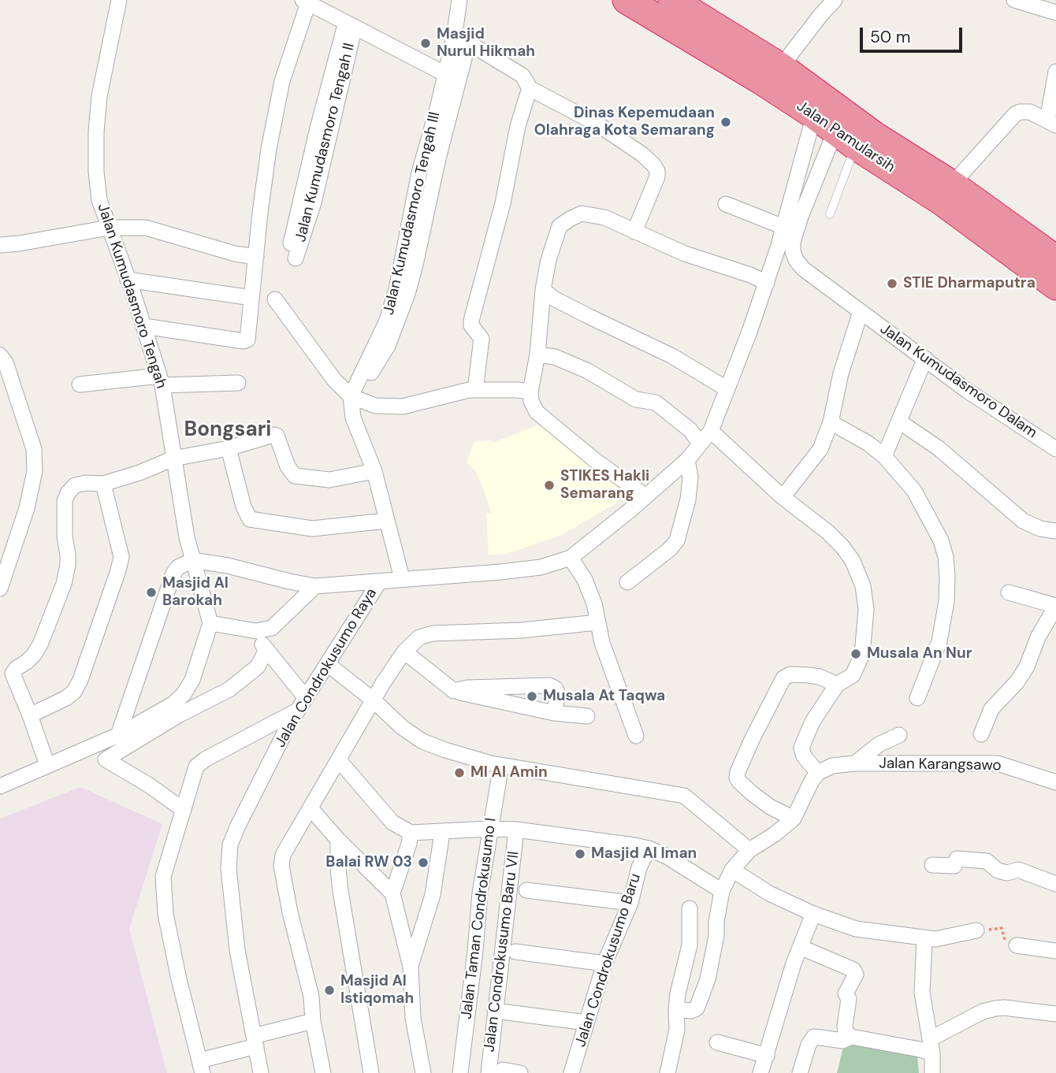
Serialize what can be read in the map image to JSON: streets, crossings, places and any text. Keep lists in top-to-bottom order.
{
  "streets": {
    "highway": ["Jalan Pamularsih"],
    "street": [
      "Jalan Kumudasmoro Tengah II",
      "Jalan Kumudasmoro Tengah III",
      "Jalan Kumudasmoro Tengah",
      "Jalan Kumudasmoro Dalam",
      "Jalan Condrokusumo Raya",
      "Jalan Karangsawo",
      "Jalan Taman Condrokusumo I",
      "Jalan Condrokusumo Baru VII",
      "Jalan Condrokusumo Baru"
    ]
  },
  "crossings": [
    ["Jalan Pamularsih", "Jalan Kumudasmoro Dalam"]
  ],
  "districts": ["Bongsari"],
  "places": [
    "Masjid Nurul Hikmah",
    "Dinas Kepemudaan Olahraga Kota Semarang",
    "STIE Dharmaputra",
    "STIKES Hakli Semarang",
    "Masjid Al Barokah",
    "Musala An Nur",
    "Musala At Taqwa",
    "MI Al Amin",
    "Masjid Al Iman",
    "Balai RW 03",
    "Masjid Al Istiqomah"
  ],
  "scale_bar": "50 m"
}
